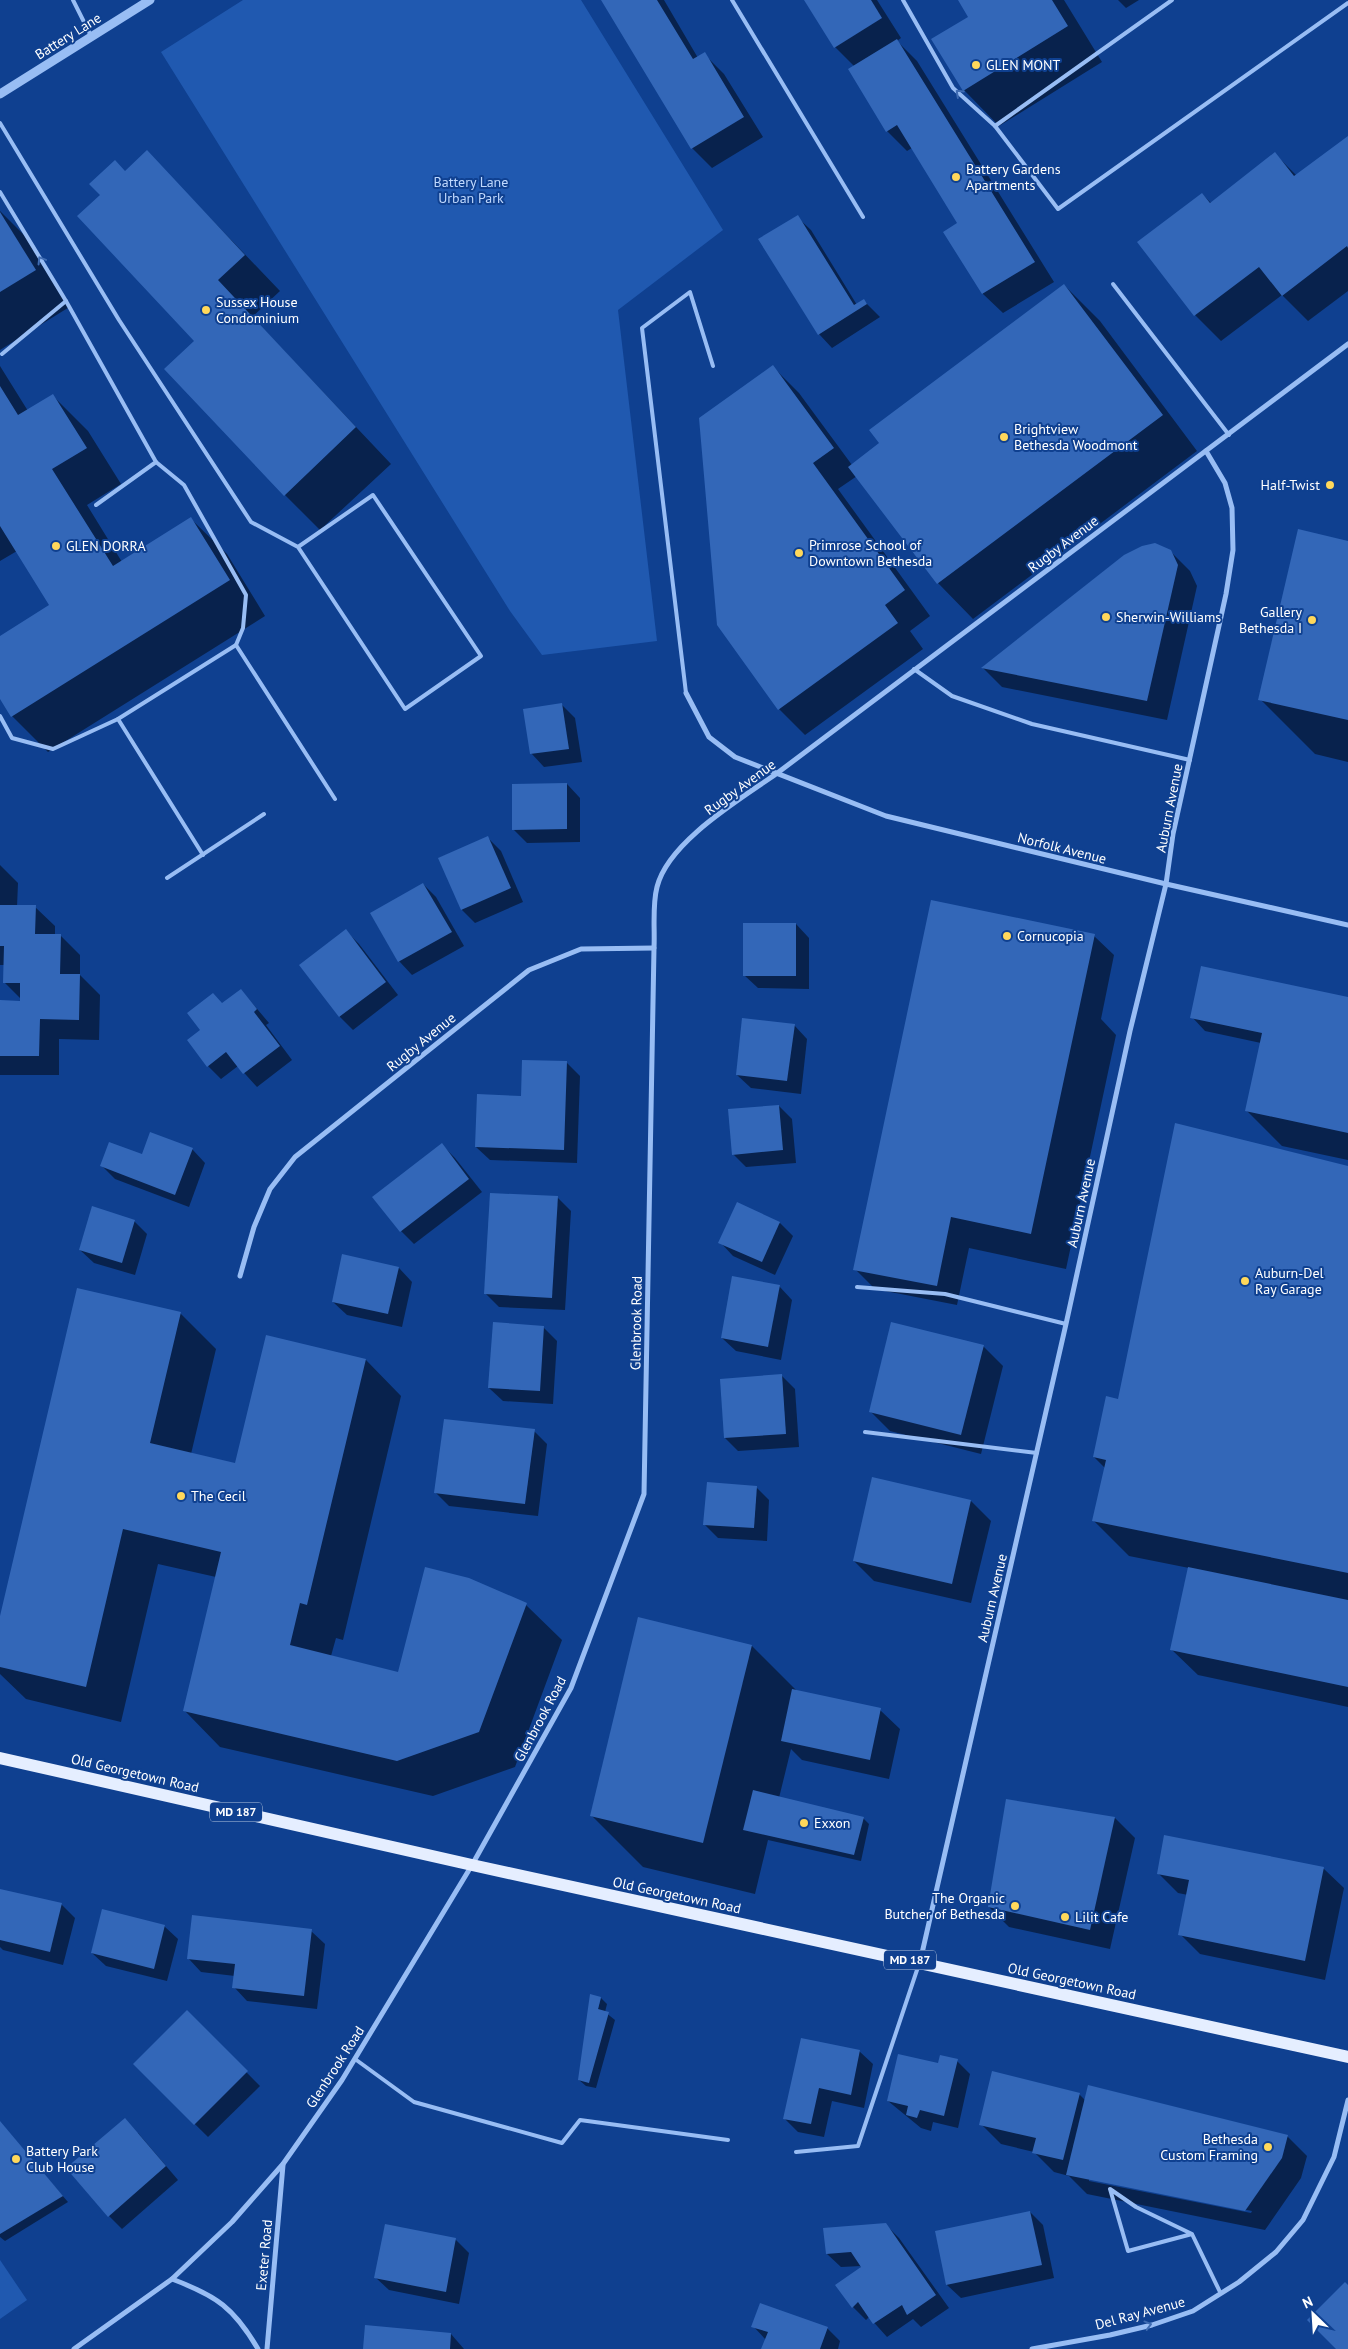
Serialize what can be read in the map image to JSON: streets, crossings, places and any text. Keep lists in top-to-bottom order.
{
  "streets": {
    "main road": ["Old Georgetown Road", "MD 187"],
    "street": [
      "Battery Lane",
      "Rugby Avenue",
      "Auburn Avenue",
      "Norfolk Avenue",
      "Glenbrook Road",
      "Exeter Road",
      "Del Ray Avenue"
    ]
  },
  "crossings": [
    ["Rugby Avenue", "Auburn Avenue"],
    ["Rugby Avenue", "Norfolk Avenue"],
    ["Rugby Avenue", "Glenbrook Road"],
    ["Auburn Avenue", "Norfolk Avenue"],
    ["Auburn Avenue", "Old Georgetown Road"],
    ["Glenbrook Road", "Old Georgetown Road"],
    ["Glenbrook Road", "Exeter Road"]
  ],
  "one_way": ["Del Ray Avenue"],
  "parks": ["Battery Lane Urban Park"],
  "places": [
    "GLEN MONT",
    "Battery Gardens Apartments",
    "Sussex House Condominium",
    "Brightview Bethesda Woodmont",
    "Half-Twist",
    "GLEN DORRA",
    "Primrose School of Downtown Bethesda",
    "Sherwin-Williams",
    "Gallery Bethesda I",
    "Cornucopia",
    "Auburn-Del Ray Garage",
    "The Cecil",
    "Exxon",
    "The Organic Butcher of Bethesda",
    "Lilit Cafe",
    "Bethesda Custom Framing",
    "Battery Park Club House"
  ],
  "north": "top left"
}
